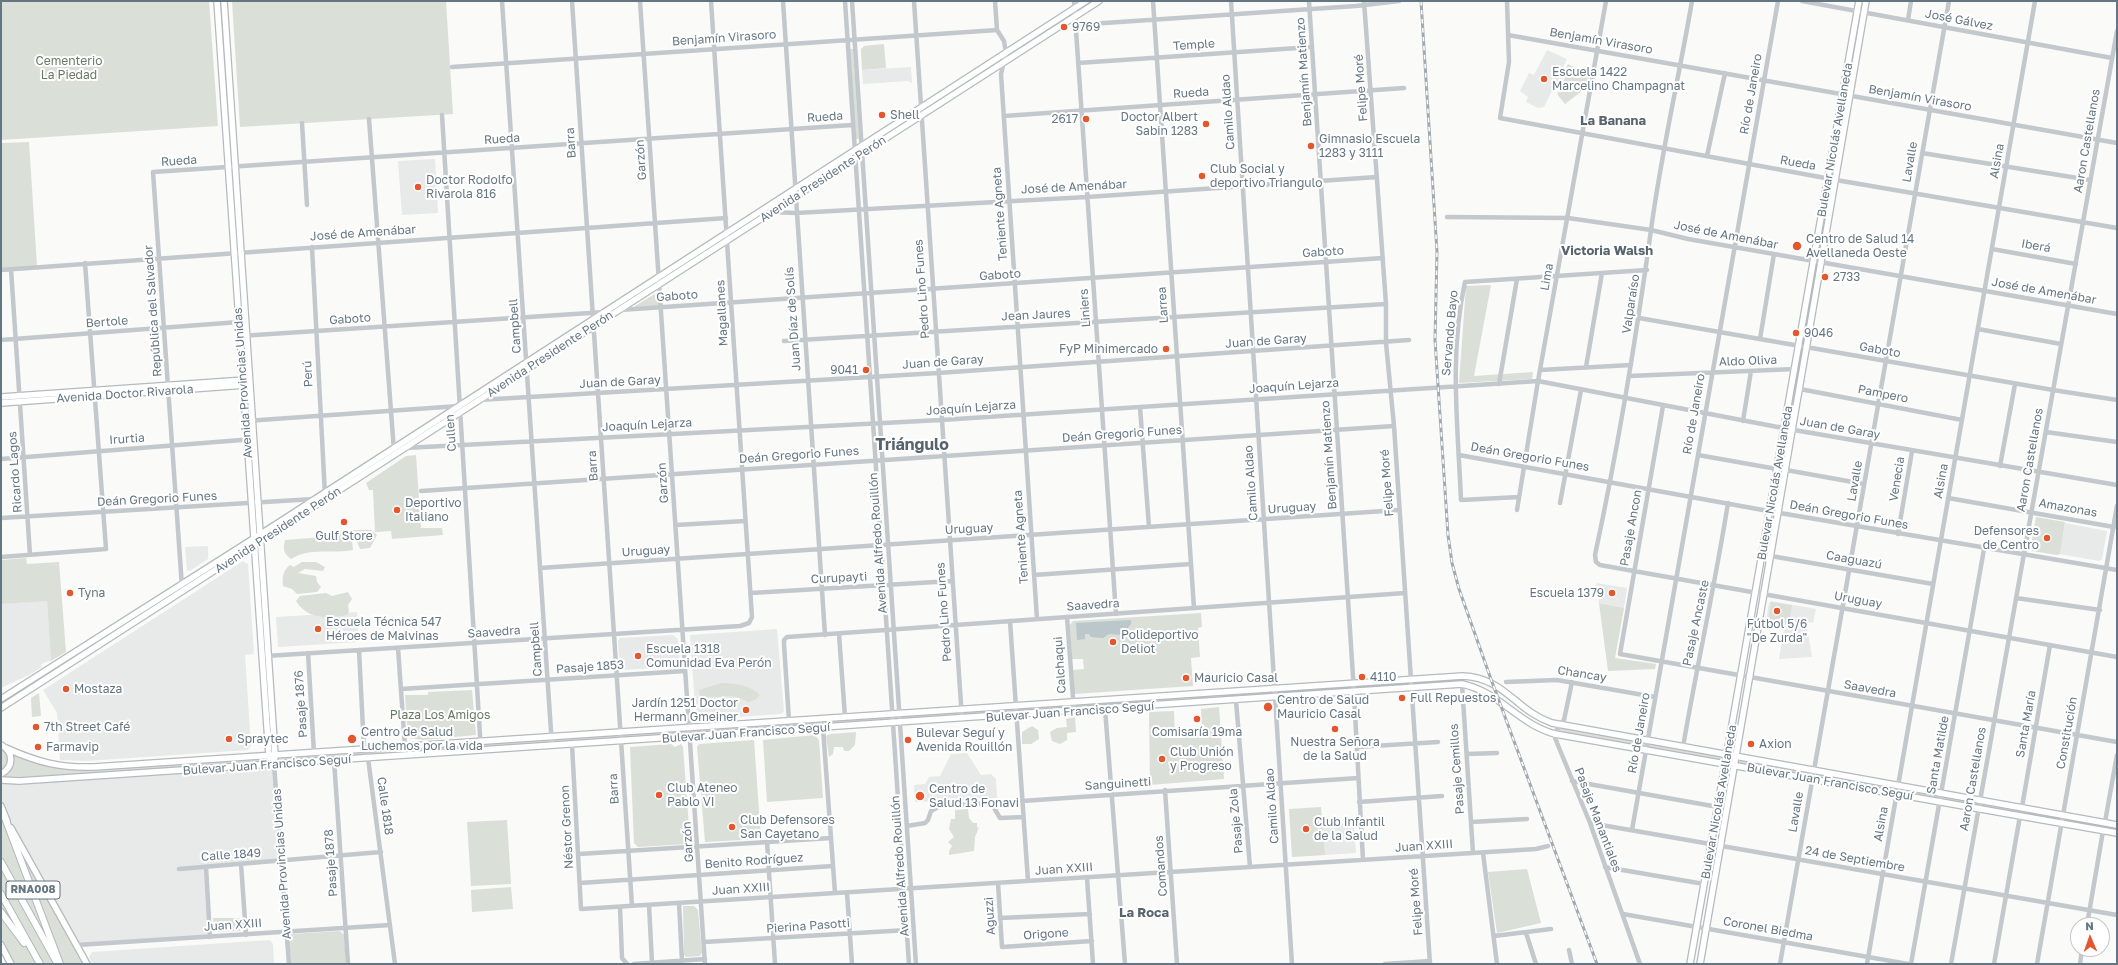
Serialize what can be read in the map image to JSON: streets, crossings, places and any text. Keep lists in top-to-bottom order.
{
  "streets": {
    "highway": ["RNA008"],
    "main road": [
      "Bulevar Nicolás Avellaneda",
      "Avenida Presidente Perón",
      "Avenida Provincias Unidas",
      "Avenida Doctor Rivarola",
      "Bulevar Juan Francisco Seguí"
    ],
    "street": [
      "José Gálvez",
      "Benjamín Virasoro",
      "Temple",
      "Benjamín Matienzo",
      "Felipe Moré",
      "Rueda",
      "Río de Janeiro",
      "Camilo Aldao",
      "Aaron Castellanos",
      "Barra",
      "Garzón",
      "Alsina",
      "Lavalle",
      "José de Amenábar",
      "Teniente Agneta",
      "Iberá",
      "Gaboto",
      "Lima",
      "Pedro Lino Funes",
      "Valparaíso",
      "Larrea",
      "Liniers",
      "República del Salvador",
      "Magallanes",
      "Jean Jaures",
      "Juan Díaz de Solís",
      "Bertole",
      "Campbell",
      "Servando Bayo",
      "Juan de Garay",
      "Aldo Oliva",
      "Perú",
      "Joaquín Lejarza",
      "Pampero",
      "Cullen",
      "Deán Gregorio Funes",
      "Irurtia",
      "Ricardo Lagos",
      "Venecia",
      "Uruguay",
      "Amazonas",
      "Pasaje Ancon",
      "Avenida Alfredo Rouillón",
      "Caaguazú",
      "Curupayti",
      "Saavedra",
      "Pasaje Ancaste",
      "Calchaqui",
      "Pasaje 1853",
      "Chancay",
      "Pasaje 1876",
      "Santa María",
      "Constitución",
      "Santa Matilde",
      "Pasaje Cemillos",
      "Sanguinetti",
      "Calle 1818",
      "Pasaje Manantiales",
      "Pasaje Zola",
      "Néstor Grenon",
      "Juan XXIII",
      "Calle 1849",
      "24 de Septiembre",
      "Benito Rodríguez",
      "Pasaje 1878",
      "Comandos",
      "Aguzzi",
      "Pierina Pasotti",
      "Coronel Biedma",
      "Origone"
    ]
  },
  "crossings": [
    ["José Gálvez", "Bulevar Nicolás Avellaneda"],
    ["José Gálvez", "Aaron Castellanos"],
    ["José Gálvez", "Alsina"],
    ["José Gálvez", "Lavalle"],
    ["Benjamín Virasoro", "Rueda"],
    ["Benjamín Virasoro", "Río de Janeiro"],
    ["Benjamín Virasoro", "Bulevar Nicolás Avellaneda"],
    ["Benjamín Virasoro", "Aaron Castellanos"],
    ["Benjamín Virasoro", "Barra"],
    ["Benjamín Virasoro", "Garzón"],
    ["Benjamín Virasoro", "Alsina"],
    ["Benjamín Virasoro", "Lavalle"],
    ["Benjamín Virasoro", "Lima"],
    ["Benjamín Virasoro", "Pedro Lino Funes"],
    ["Benjamín Virasoro", "Valparaíso"],
    ["Benjamín Virasoro", "Magallanes"],
    ["Benjamín Virasoro", "Juan Díaz de Solís"],
    ["Benjamín Virasoro", "Campbell"],
    ["Benjamín Virasoro", "Avenida Alfredo Rouillón"],
    ["Temple", "Benjamín Matienzo"],
    ["Temple", "Camilo Aldao"],
    ["Temple", "Larrea"],
    ["Temple", "Liniers"],
    ["Benjamín Matienzo", "Rueda"],
    ["Benjamín Matienzo", "José de Amenábar"],
    ["Benjamín Matienzo", "Gaboto"],
    ["Benjamín Matienzo", "Jean Jaures"],
    ["Benjamín Matienzo", "Juan de Garay"],
    ["Benjamín Matienzo", "Joaquín Lejarza"],
    ["Benjamín Matienzo", "Deán Gregorio Funes"],
    ["Benjamín Matienzo", "Uruguay"],
    ["Benjamín Matienzo", "Saavedra"],
    ["Benjamín Matienzo", "Bulevar Juan Francisco Seguí"],
    ["Benjamín Matienzo", "Sanguinetti"],
    ["Benjamín Matienzo", "Juan XXIII"],
    ["Felipe Moré", "Rueda"],
    ["Felipe Moré", "José de Amenábar"],
    ["Felipe Moré", "Gaboto"],
    ["Felipe Moré", "Jean Jaures"],
    ["Felipe Moré", "Juan de Garay"],
    ["Felipe Moré", "Joaquín Lejarza"],
    ["Felipe Moré", "Deán Gregorio Funes"],
    ["Felipe Moré", "Uruguay"],
    ["Felipe Moré", "Saavedra"],
    ["Felipe Moré", "Bulevar Juan Francisco Seguí"],
    ["Felipe Moré", "Juan XXIII"],
    ["Rueda", "Río de Janeiro"],
    ["Rueda", "Camilo Aldao"],
    ["Rueda", "Bulevar Nicolás Avellaneda"],
    ["Rueda", "Aaron Castellanos"],
    ["Rueda", "Barra"],
    ["Rueda", "Garzón"],
    ["Rueda", "Alsina"],
    ["Rueda", "Lavalle"],
    ["Rueda", "Teniente Agneta"],
    ["Rueda", "Lima"],
    ["Rueda", "Valparaíso"],
    ["Rueda", "Larrea"],
    ["Rueda", "Liniers"],
    ["Rueda", "República del Salvador"],
    ["Rueda", "Magallanes"],
    ["Rueda", "Juan Díaz de Solís"],
    ["Rueda", "Campbell"],
    ["Rueda", "Avenida Provincias Unidas"],
    ["Rueda", "Cullen"],
    ["Rueda", "Avenida Alfredo Rouillón"],
    ["Río de Janeiro", "José de Amenábar"],
    ["Río de Janeiro", "Gaboto"],
    ["Río de Janeiro", "Juan de Garay"],
    ["Río de Janeiro", "Aldo Oliva"],
    ["Río de Janeiro", "Deán Gregorio Funes"],
    ["Río de Janeiro", "Uruguay"],
    ["Río de Janeiro", "Saavedra"],
    ["Río de Janeiro", "Chancay"],
    ["Río de Janeiro", "Bulevar Juan Francisco Seguí"],
    ["Río de Janeiro", "24 de Septiembre"],
    ["Camilo Aldao", "José de Amenábar"],
    ["Camilo Aldao", "Gaboto"],
    ["Camilo Aldao", "Jean Jaures"],
    ["Camilo Aldao", "Juan de Garay"],
    ["Camilo Aldao", "Joaquín Lejarza"],
    ["Camilo Aldao", "Deán Gregorio Funes"],
    ["Camilo Aldao", "Uruguay"],
    ["Camilo Aldao", "Saavedra"],
    ["Camilo Aldao", "Bulevar Juan Francisco Seguí"],
    ["Camilo Aldao", "Sanguinetti"],
    ["Camilo Aldao", "Juan XXIII"],
    ["Bulevar Nicolás Avellaneda", "José de Amenábar"],
    ["Bulevar Nicolás Avellaneda", "Gaboto"],
    ["Bulevar Nicolás Avellaneda", "Juan de Garay"],
    ["Bulevar Nicolás Avellaneda", "Aldo Oliva"],
    ["Bulevar Nicolás Avellaneda", "Pampero"],
    ["Bulevar Nicolás Avellaneda", "Deán Gregorio Funes"],
    ["Bulevar Nicolás Avellaneda", "Uruguay"],
    ["Bulevar Nicolás Avellaneda", "Caaguazú"],
    ["Bulevar Nicolás Avellaneda", "Saavedra"],
    ["Bulevar Nicolás Avellaneda", "Bulevar Juan Francisco Seguí"],
    ["Bulevar Nicolás Avellaneda", "24 de Septiembre"],
    ["Bulevar Nicolás Avellaneda", "Coronel Biedma"],
    ["Aaron Castellanos", "José de Amenábar"],
    ["Aaron Castellanos", "Iberá"],
    ["Aaron Castellanos", "Gaboto"],
    ["Aaron Castellanos", "Juan de Garay"],
    ["Aaron Castellanos", "Deán Gregorio Funes"],
    ["Aaron Castellanos", "Uruguay"],
    ["Aaron Castellanos", "Amazonas"],
    ["Aaron Castellanos", "Saavedra"],
    ["Aaron Castellanos", "Bulevar Juan Francisco Seguí"],
    ["Aaron Castellanos", "24 de Septiembre"],
    ["Barra", "Avenida Presidente Perón"],
    ["Barra", "José de Amenábar"],
    ["Barra", "Gaboto"],
    ["Barra", "Juan de Garay"],
    ["Barra", "Joaquín Lejarza"],
    ["Barra", "Deán Gregorio Funes"],
    ["Barra", "Uruguay"],
    ["Barra", "Saavedra"],
    ["Barra", "Pasaje 1853"],
    ["Barra", "Bulevar Juan Francisco Seguí"],
    ["Barra", "Juan XXIII"],
    ["Barra", "Benito Rodríguez"],
    ["Garzón", "Avenida Presidente Perón"],
    ["Garzón", "José de Amenábar"],
    ["Garzón", "Gaboto"],
    ["Garzón", "Juan de Garay"],
    ["Garzón", "Joaquín Lejarza"],
    ["Garzón", "Deán Gregorio Funes"],
    ["Garzón", "Uruguay"],
    ["Garzón", "Saavedra"],
    ["Garzón", "Pasaje 1853"],
    ["Garzón", "Bulevar Juan Francisco Seguí"],
    ["Garzón", "Juan XXIII"],
    ["Garzón", "Benito Rodríguez"],
    ["Garzón", "Pierina Pasotti"],
    ["Alsina", "José de Amenábar"],
    ["Alsina", "Iberá"],
    ["Alsina", "Gaboto"],
    ["Alsina", "Juan de Garay"],
    ["Alsina", "Pampero"],
    ["Alsina", "Deán Gregorio Funes"],
    ["Alsina", "Uruguay"],
    ["Alsina", "Amazonas"],
    ["Alsina", "Caaguazú"],
    ["Alsina", "Saavedra"],
    ["Alsina", "Bulevar Juan Francisco Seguí"],
    ["Alsina", "24 de Septiembre"],
    ["Alsina", "Coronel Biedma"],
    ["Lavalle", "José de Amenábar"],
    ["Lavalle", "Gaboto"],
    ["Lavalle", "Juan de Garay"],
    ["Lavalle", "Pampero"],
    ["Lavalle", "Deán Gregorio Funes"],
    ["Lavalle", "Uruguay"],
    ["Lavalle", "Caaguazú"],
    ["Lavalle", "Saavedra"],
    ["Lavalle", "Bulevar Juan Francisco Seguí"],
    ["Lavalle", "24 de Septiembre"],
    ["Lavalle", "Coronel Biedma"],
    ["Avenida Presidente Perón", "José de Amenábar"],
    ["Avenida Presidente Perón", "Teniente Agneta"],
    ["Avenida Presidente Perón", "Gaboto"],
    ["Avenida Presidente Perón", "Pedro Lino Funes"],
    ["Avenida Presidente Perón", "Liniers"],
    ["Avenida Presidente Perón", "República del Salvador"],
    ["Avenida Presidente Perón", "Magallanes"],
    ["Avenida Presidente Perón", "Juan Díaz de Solís"],
    ["Avenida Presidente Perón", "Campbell"],
    ["Avenida Presidente Perón", "Juan de Garay"],
    ["Avenida Presidente Perón", "Perú"],
    ["Avenida Presidente Perón", "Avenida Provincias Unidas"],
    ["Avenida Presidente Perón", "Joaquín Lejarza"],
    ["Avenida Presidente Perón", "Cullen"],
    ["Avenida Presidente Perón", "Deán Gregorio Funes"],
    ["Avenida Presidente Perón", "Avenida Alfredo Rouillón"],
    ["José de Amenábar", "Teniente Agneta"],
    ["José de Amenábar", "Lima"],
    ["José de Amenábar", "Pedro Lino Funes"],
    ["José de Amenábar", "Valparaíso"],
    ["José de Amenábar", "Larrea"],
    ["José de Amenábar", "Liniers"],
    ["José de Amenábar", "República del Salvador"],
    ["José de Amenábar", "Magallanes"],
    ["José de Amenábar", "Juan Díaz de Solís"],
    ["José de Amenábar", "Campbell"],
    ["José de Amenábar", "Perú"],
    ["José de Amenábar", "Avenida Provincias Unidas"],
    ["José de Amenábar", "Cullen"],
    ["José de Amenábar", "Ricardo Lagos"],
    ["José de Amenábar", "Avenida Alfredo Rouillón"],
    ["Teniente Agneta", "Gaboto"],
    ["Teniente Agneta", "Jean Jaures"],
    ["Teniente Agneta", "Juan de Garay"],
    ["Teniente Agneta", "Joaquín Lejarza"],
    ["Teniente Agneta", "Deán Gregorio Funes"],
    ["Teniente Agneta", "Uruguay"],
    ["Teniente Agneta", "Saavedra"],
    ["Gaboto", "Pedro Lino Funes"],
    ["Gaboto", "Valparaíso"],
    ["Gaboto", "Larrea"],
    ["Gaboto", "Liniers"],
    ["Gaboto", "Magallanes"],
    ["Gaboto", "Juan Díaz de Solís"],
    ["Gaboto", "Campbell"],
    ["Gaboto", "Perú"],
    ["Gaboto", "Avenida Provincias Unidas"],
    ["Gaboto", "Cullen"],
    ["Gaboto", "Avenida Alfredo Rouillón"],
    ["Lima", "Juan de Garay"],
    ["Lima", "Joaquín Lejarza"],
    ["Lima", "Deán Gregorio Funes"],
    ["Pedro Lino Funes", "Jean Jaures"],
    ["Pedro Lino Funes", "Juan de Garay"],
    ["Pedro Lino Funes", "Joaquín Lejarza"],
    ["Pedro Lino Funes", "Deán Gregorio Funes"],
    ["Pedro Lino Funes", "Uruguay"],
    ["Pedro Lino Funes", "Curupayti"],
    ["Pedro Lino Funes", "Saavedra"],
    ["Pedro Lino Funes", "Bulevar Juan Francisco Seguí"],
    ["Valparaíso", "Juan de Garay"],
    ["Valparaíso", "Aldo Oliva"],
    ["Valparaíso", "Deán Gregorio Funes"],
    ["Valparaíso", "Uruguay"],
    ["Larrea", "Jean Jaures"],
    ["Larrea", "Juan de Garay"],
    ["Larrea", "Joaquín Lejarza"],
    ["Larrea", "Deán Gregorio Funes"],
    ["Larrea", "Uruguay"],
    ["Larrea", "Saavedra"],
    ["Liniers", "Jean Jaures"],
    ["Liniers", "Juan de Garay"],
    ["Liniers", "Joaquín Lejarza"],
    ["Liniers", "Deán Gregorio Funes"],
    ["Liniers", "Uruguay"],
    ["Liniers", "Saavedra"],
    ["República del Salvador", "Bertole"],
    ["República del Salvador", "Avenida Doctor Rivarola"],
    ["República del Salvador", "Deán Gregorio Funes"],
    ["República del Salvador", "Irurtia"],
    ["Magallanes", "Juan de Garay"],
    ["Magallanes", "Joaquín Lejarza"],
    ["Magallanes", "Deán Gregorio Funes"],
    ["Magallanes", "Uruguay"],
    ["Magallanes", "Curupayti"],
    ["Magallanes", "Saavedra"],
    ["Jean Jaures", "Juan Díaz de Solís"],
    ["Jean Jaures", "Avenida Alfredo Rouillón"],
    ["Juan Díaz de Solís", "Juan de Garay"],
    ["Juan Díaz de Solís", "Joaquín Lejarza"],
    ["Juan Díaz de Solís", "Deán Gregorio Funes"],
    ["Juan Díaz de Solís", "Uruguay"],
    ["Juan Díaz de Solís", "Curupayti"],
    ["Juan Díaz de Solís", "Saavedra"],
    ["Bertole", "Avenida Provincias Unidas"],
    ["Bertole", "Ricardo Lagos"],
    ["Campbell", "Juan de Garay"],
    ["Campbell", "Joaquín Lejarza"],
    ["Campbell", "Deán Gregorio Funes"],
    ["Campbell", "Uruguay"],
    ["Campbell", "Saavedra"],
    ["Campbell", "Pasaje 1853"],
    ["Campbell", "Bulevar Juan Francisco Seguí"],
    ["Servando Bayo", "Joaquín Lejarza"],
    ["Juan de Garay", "Joaquín Lejarza"],
    ["Juan de Garay", "Venecia"],
    ["Juan de Garay", "Pasaje Ancon"],
    ["Juan de Garay", "Avenida Alfredo Rouillón"],
    ["Avenida Provincias Unidas", "Avenida Doctor Rivarola"],
    ["Avenida Provincias Unidas", "Deán Gregorio Funes"],
    ["Avenida Provincias Unidas", "Irurtia"],
    ["Avenida Provincias Unidas", "Saavedra"],
    ["Avenida Provincias Unidas", "Bulevar Juan Francisco Seguí"],
    ["Avenida Provincias Unidas", "Juan XXIII"],
    ["Avenida Provincias Unidas", "Calle 1849"],
    ["Joaquín Lejarza", "Cullen"],
    ["Joaquín Lejarza", "Avenida Alfredo Rouillón"],
    ["Avenida Doctor Rivarola", "Ricardo Lagos"],
    ["Cullen", "Deán Gregorio Funes"],
    ["Cullen", "Saavedra"],
    ["Cullen", "Pasaje 1853"],
    ["Cullen", "Bulevar Juan Francisco Seguí"],
    ["Deán Gregorio Funes", "Ricardo Lagos"],
    ["Deán Gregorio Funes", "Venecia"],
    ["Deán Gregorio Funes", "Pasaje Ancon"],
    ["Deán Gregorio Funes", "Avenida Alfredo Rouillón"],
    ["Deán Gregorio Funes", "Pasaje Ancaste"],
    ["Deán Gregorio Funes", "Constitución"],
    ["Deán Gregorio Funes", "Santa Matilde"],
    ["Irurtia", "Ricardo Lagos"],
    ["Uruguay", "Pasaje Ancon"],
    ["Uruguay", "Avenida Alfredo Rouillón"],
    ["Uruguay", "Pasaje Ancaste"],
    ["Uruguay", "Santa María"],
    ["Uruguay", "Constitución"],
    ["Uruguay", "Santa Matilde"],
    ["Amazonas", "Constitución"],
    ["Pasaje Ancon", "Saavedra"],
    ["Avenida Alfredo Rouillón", "Curupayti"],
    ["Avenida Alfredo Rouillón", "Saavedra"],
    ["Avenida Alfredo Rouillón", "Bulevar Juan Francisco Seguí"],
    ["Avenida Alfredo Rouillón", "Juan XXIII"],
    ["Avenida Alfredo Rouillón", "Pierina Pasotti"],
    ["Saavedra", "Pasaje Ancaste"],
    ["Saavedra", "Calchaqui"],
    ["Saavedra", "Pasaje 1876"],
    ["Saavedra", "Bulevar Juan Francisco Seguí"],
    ["Saavedra", "Santa María"],
    ["Saavedra", "Constitución"],
    ["Saavedra", "Santa Matilde"],
    ["Saavedra", "Calle 1818"],
    ["Pasaje Ancaste", "Bulevar Juan Francisco Seguí"],
    ["Calchaqui", "Bulevar Juan Francisco Seguí"],
    ["Pasaje 1876", "Bulevar Juan Francisco Seguí"],
    ["Bulevar Juan Francisco Seguí", "Santa María"],
    ["Bulevar Juan Francisco Seguí", "Constitución"],
    ["Bulevar Juan Francisco Seguí", "Santa Matilde"],
    ["Bulevar Juan Francisco Seguí", "Pasaje Cemillos"],
    ["Bulevar Juan Francisco Seguí", "Calle 1818"],
    ["Bulevar Juan Francisco Seguí", "Pasaje Manantiales"],
    ["Bulevar Juan Francisco Seguí", "Pasaje Zola"],
    ["Bulevar Juan Francisco Seguí", "Néstor Grenon"],
    ["Bulevar Juan Francisco Seguí", "Pasaje 1878"],
    ["Constitución", "24 de Septiembre"],
    ["Santa Matilde", "24 de Septiembre"],
    ["Santa Matilde", "Coronel Biedma"],
    ["Pasaje Cemillos", "Juan XXIII"],
    ["Sanguinetti", "Pasaje Zola"],
    ["Sanguinetti", "Comandos"],
    ["Calle 1818", "Juan XXIII"],
    ["Calle 1818", "Calle 1849"],
    ["Pasaje Manantiales", "24 de Septiembre"],
    ["Pasaje Manantiales", "Coronel Biedma"],
    ["Pasaje Zola", "Juan XXIII"],
    ["Néstor Grenon", "Juan XXIII"],
    ["Néstor Grenon", "Benito Rodríguez"],
    ["Juan XXIII", "Pasaje 1878"],
    ["Juan XXIII", "Comandos"],
    ["Juan XXIII", "Aguzzi"],
    ["Calle 1849", "Pasaje 1878"],
    ["Aguzzi", "Origone"]
  ],
  "districts": [
    "La Banana",
    "Victoria Walsh",
    "Triángulo",
    "La Roca"
  ],
  "parks": ["Cementerio La Piedad", "Plaza Los Amigos"],
  "places": [
    "9769",
    "Escuela 1422 Marcelino Champagnat",
    "Shell",
    "2617",
    "Doctor Albert Sabin 1283",
    "Gimnasio Escuela 1283 y 3111",
    "Club Social y deportivo Triangulo",
    "Doctor Rodolfo Rivarola 816",
    "Centro de Salud 14 Avellaneda Oeste",
    "2733",
    "9046",
    "FyP Minimercado",
    "9041",
    "Deportivo Italiano",
    "Gulf Store",
    "Defensores de Centro",
    "Tyna",
    "Escuela 1379",
    "Fútbol 5/6 \"De Zurda\"",
    "Escuela Técnica 547 Héroes de Malvinas",
    "Polideportivo Deliot",
    "Escuela 1318 Comunidad Eva Perón",
    "4110",
    "Mauricio Casal",
    "Mostaza",
    "Full Repuestos",
    "Centro de Salud Mauricio Casal",
    "Jardín 1251 Doctor Hermann Gmeiner",
    "Comisaría 19ma",
    "7th Street Café",
    "Nuestra Señora de la Salud",
    "Spraytec",
    "Centro de Salud Luchemos por la vida",
    "Bulevar Seguí y Avenida Rouillón",
    "Axion",
    "Farmavip",
    "Club Unión y Progreso",
    "Club Ateneo Pablo VI",
    "Centro de Salud 13 Fonavi",
    "Club Defensores San Cayetano",
    "Club Infantil de la Salud"
  ],
  "north": "top"
}
